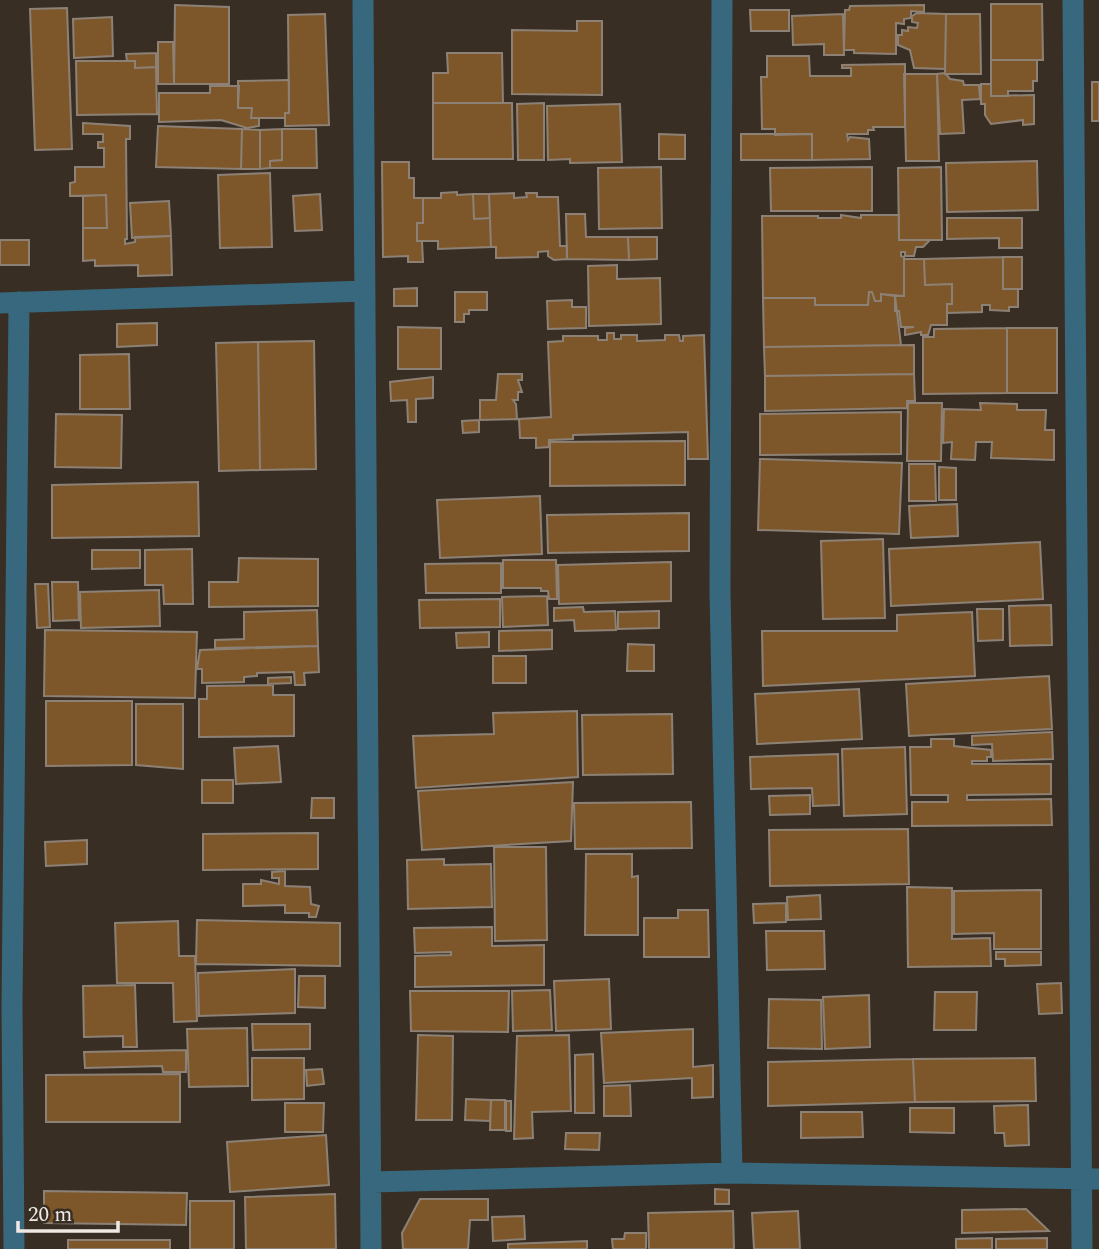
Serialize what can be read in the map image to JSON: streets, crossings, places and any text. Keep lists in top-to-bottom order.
{
  "scale_bar": "20 m"
}
